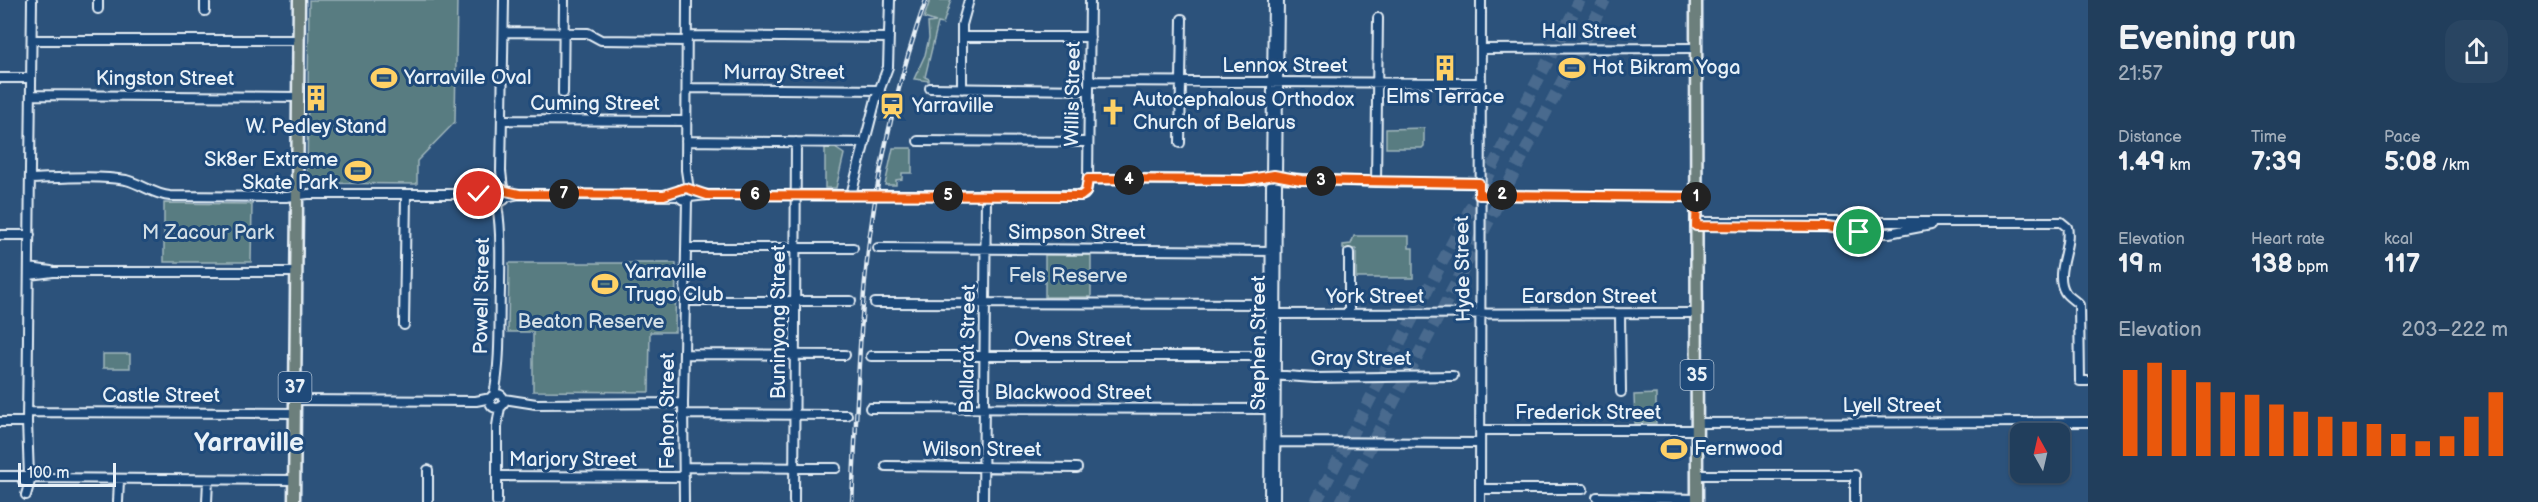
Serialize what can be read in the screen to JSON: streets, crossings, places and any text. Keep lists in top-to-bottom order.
{
  "streets": {
    "main road": ["35", "37"],
    "street": [
      "Hall Street",
      "Lennox Street",
      "Murray Street",
      "Kingston Street",
      "Willis Street",
      "Cuming Street",
      "Simpson Street",
      "Hyde Street",
      "Powell Street",
      "York Street",
      "Earsdon Street",
      "Buninyong Street",
      "Ovens Street",
      "Stephen Street",
      "Ballarat Street",
      "Gray Street",
      "Blackwood Street",
      "Castle Street",
      "Lyell Street",
      "Fehon Street",
      "Frederick Street",
      "Wilson Street",
      "Marjory Street"
    ]
  },
  "crossings": [
    ["Hall Street", "Hyde Street"],
    ["Hall Street", "35"],
    ["Lennox Street", "Willis Street"],
    ["Lennox Street", "Hyde Street"],
    ["Lennox Street", "Stephen Street"],
    ["Murray Street", "Fehon Street"],
    ["Kingston Street", "37"],
    ["Willis Street", "Ballarat Street"],
    ["Cuming Street", "Powell Street"],
    ["Cuming Street", "Fehon Street"],
    ["Simpson Street", "Stephen Street"],
    ["Simpson Street", "Ballarat Street"],
    ["Hyde Street", "York Street"],
    ["Hyde Street", "Earsdon Street"],
    ["Hyde Street", "Frederick Street"],
    ["Powell Street", "Marjory Street"],
    ["York Street", "Earsdon Street"],
    ["York Street", "Stephen Street"],
    ["Earsdon Street", "35"],
    ["Ovens Street", "Stephen Street"],
    ["Ovens Street", "Ballarat Street"],
    ["Stephen Street", "Gray Street"],
    ["Stephen Street", "Blackwood Street"],
    ["Ballarat Street", "Blackwood Street"],
    ["Ballarat Street", "Wilson Street"],
    ["35", "Lyell Street"],
    ["35", "Frederick Street"],
    ["37", "Castle Street"],
    ["Lyell Street", "Frederick Street"],
    ["Fehon Street", "Marjory Street"]
  ],
  "districts": ["Yarraville"],
  "parks": ["M Zacour Park", "Fels Reserve", "Beaton Reserve"],
  "places": {
    "building": ["Elms Terrace", "W. Pedley Stand"],
    "sports": [
      "Hot Bikram Yoga",
      "Yarraville Oval",
      "Sk8er Extreme Skate Park",
      "Yarraville Trugo Club",
      "Fernwood"
    ],
    "station": ["Yarraville"],
    "church": ["Autocephalous Orthodox Church of Belarus"]
  },
  "scale_bar": "100 m",
  "north": "top",
  "page": {
    "heading": ["Evening run", "21:57"],
    "stats": [
      ["Distance", "1.49 km"],
      ["Time", "7:39"],
      ["Pace", "5:08 /km"],
      ["Elevation", "19 m"],
      ["Heart rate", "138 bpm"],
      ["kcal", "117"]
    ],
    "pins": [
      "4",
      "3",
      "7",
      "2",
      "6",
      "5",
      "1"
    ],
    "chart": ["Elevation", "203–222 m"],
    "scale": "100 m"
  }
}
